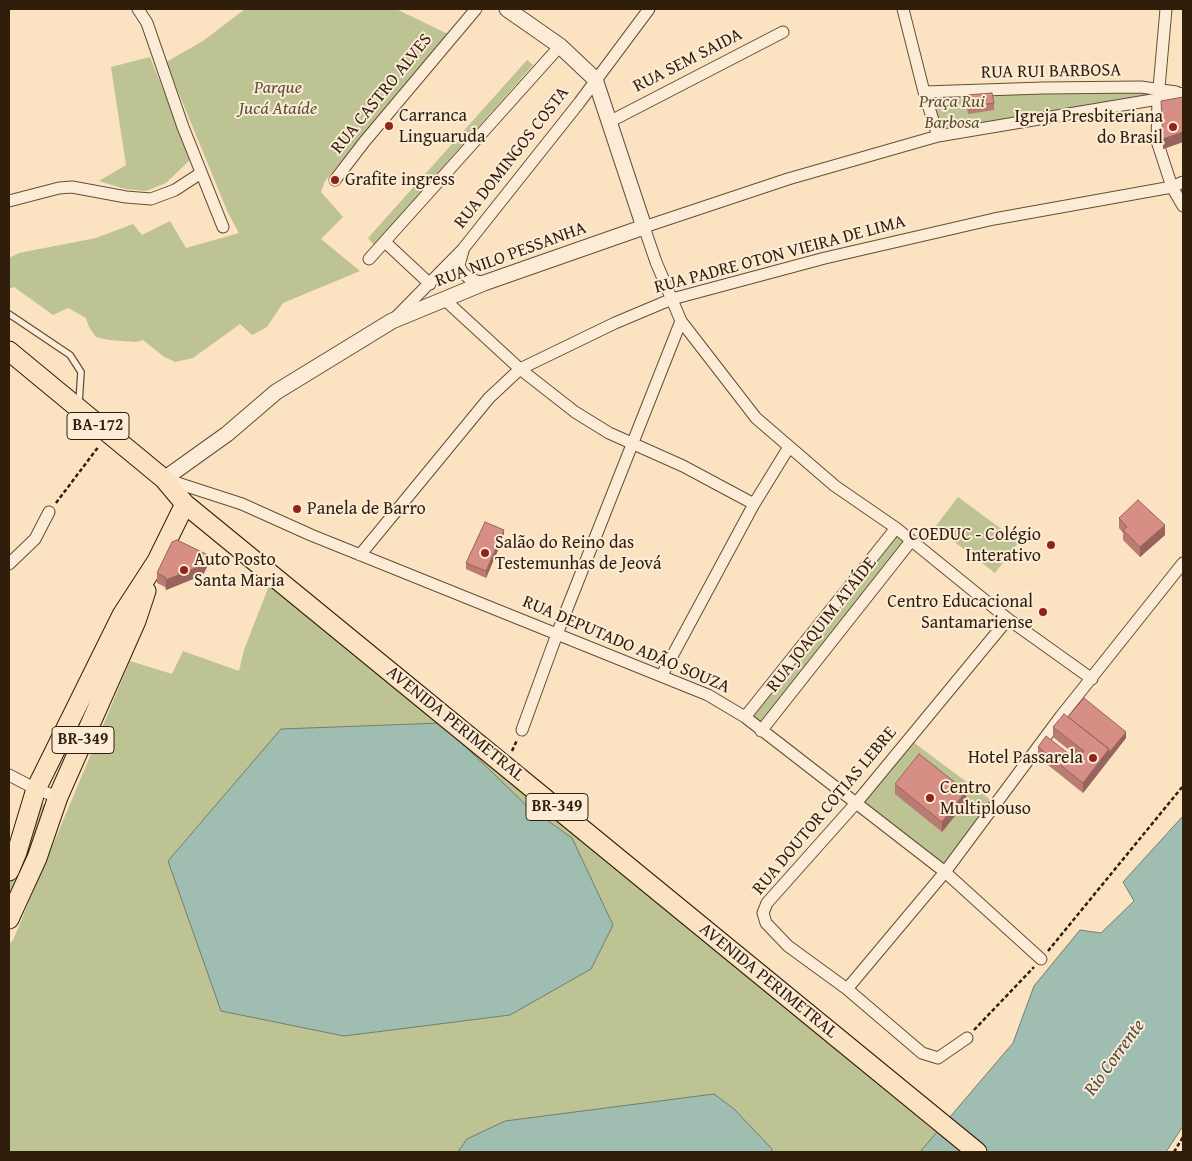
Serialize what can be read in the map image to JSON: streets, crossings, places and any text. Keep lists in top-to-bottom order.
{
  "streets": {
    "main road": ["BA-172", "AVENIDA PERIMETRAL", "BR-349"],
    "street": [
      "RUA SEM SAIDA",
      "RUA RUI BARBOSA",
      "RUA CASTRO ALVES",
      "RUA DOMINGOS COSTA",
      "RUA NILO PESSANHA",
      "RUA PADRE OTON VIEIRA DE LIMA",
      "RUA JOAQUIM ATAÍDE",
      "RUA DEPUTADO ADÃO SOUZA",
      "RUA DOUTOR COTIAS LEBRE"
    ]
  },
  "crossings": [
    ["RUA DOMINGOS COSTA", "RUA NILO PESSANHA"],
    ["RUA NILO PESSANHA", "RUA DEPUTADO ADÃO SOUZA"],
    ["RUA NILO PESSANHA", "AVENIDA PERIMETRAL"],
    ["RUA PADRE OTON VIEIRA DE LIMA", "RUA DEPUTADO ADÃO SOUZA"],
    ["RUA JOAQUIM ATAÍDE", "RUA DEPUTADO ADÃO SOUZA"],
    ["RUA DEPUTADO ADÃO SOUZA", "AVENIDA PERIMETRAL"],
    ["RUA DEPUTADO ADÃO SOUZA", "RUA DOUTOR COTIAS LEBRE"],
    ["AVENIDA PERIMETRAL", "BR-349"]
  ],
  "water": ["Rio Corrente"],
  "parks": ["Parque Jucá Ataíde", "Praça Rui Barbosa"],
  "places": [
    "Carranca Linguaruda",
    "Igreja Presbiteriana do Brasil",
    "Grafite ingress",
    "Panela de Barro",
    "COEDUC - Colégio Interativo",
    "Salão do Reino das Testemunhas de Jeová",
    "Auto Posto Santa Maria",
    "Centro Educacional Santamariense",
    "Hotel Passarela",
    "Centro Multiplouso"
  ]
}
